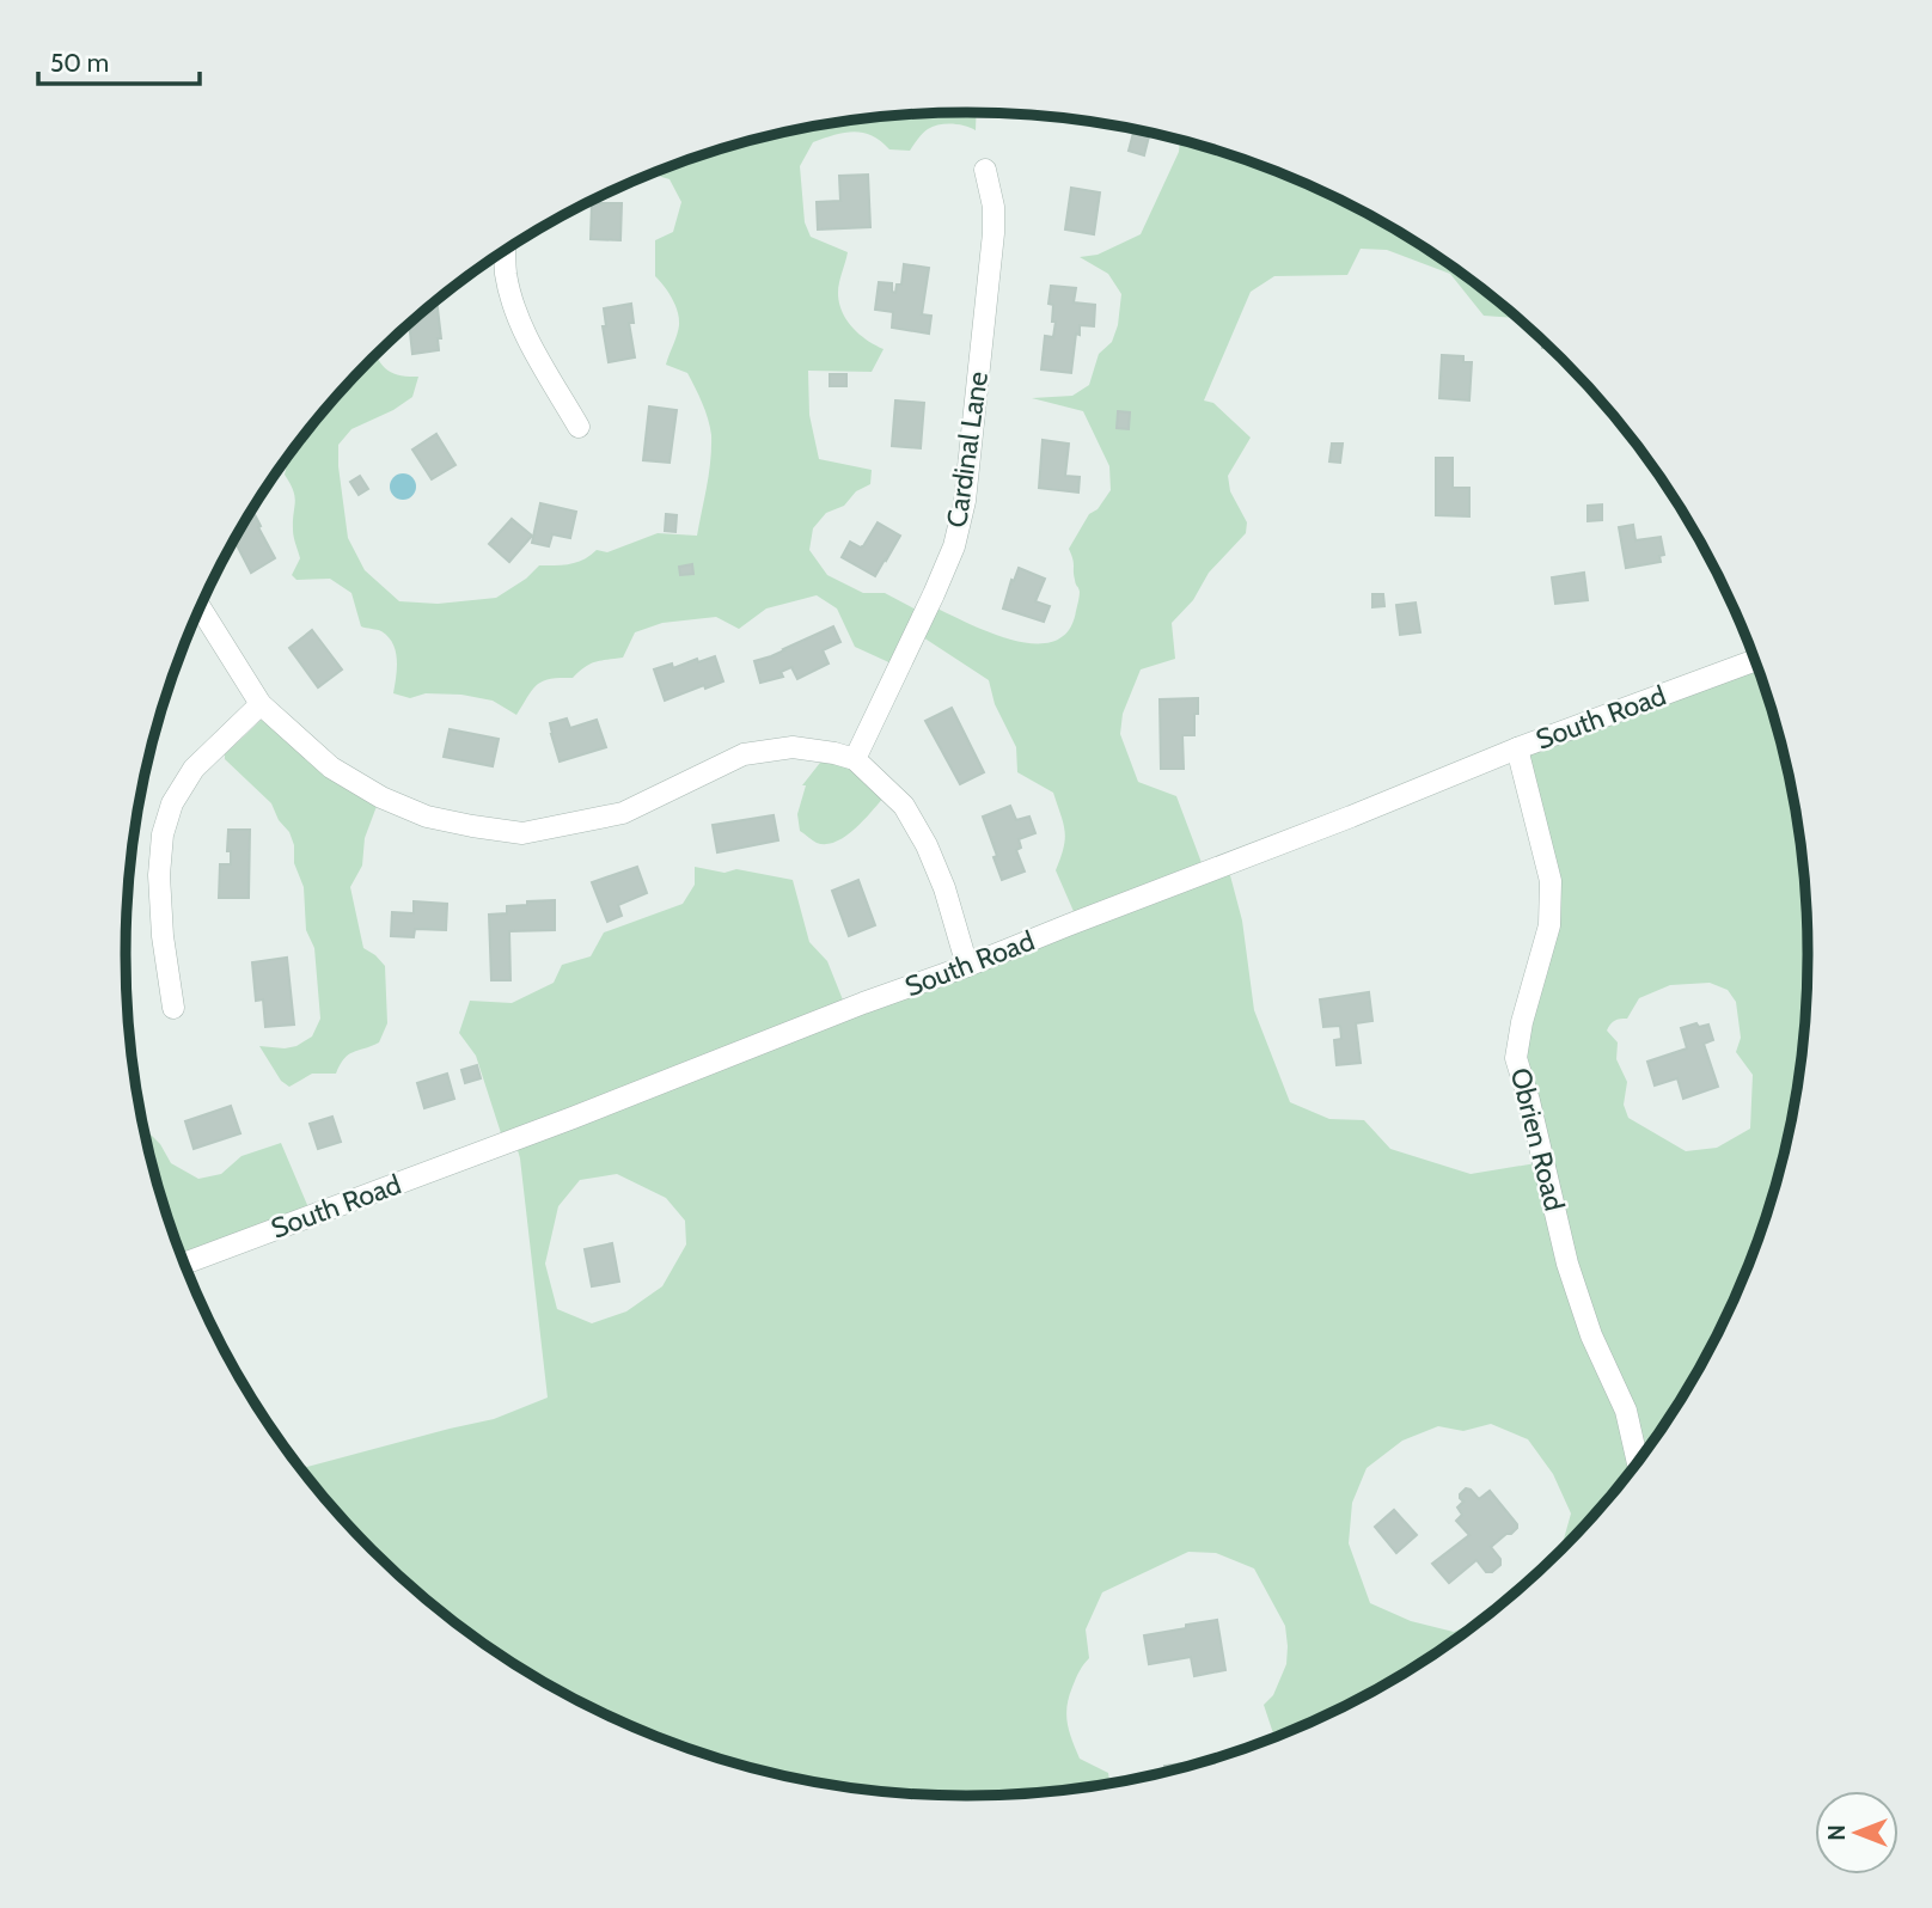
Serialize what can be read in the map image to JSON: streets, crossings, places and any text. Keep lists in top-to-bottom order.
{
  "streets": {
    "street": ["Cardinal Lane", "South Road", "Obrien Road"]
  },
  "crossings": [
    ["South Road", "Obrien Road"]
  ],
  "scale_bar": "50 m",
  "north": "left"
}
